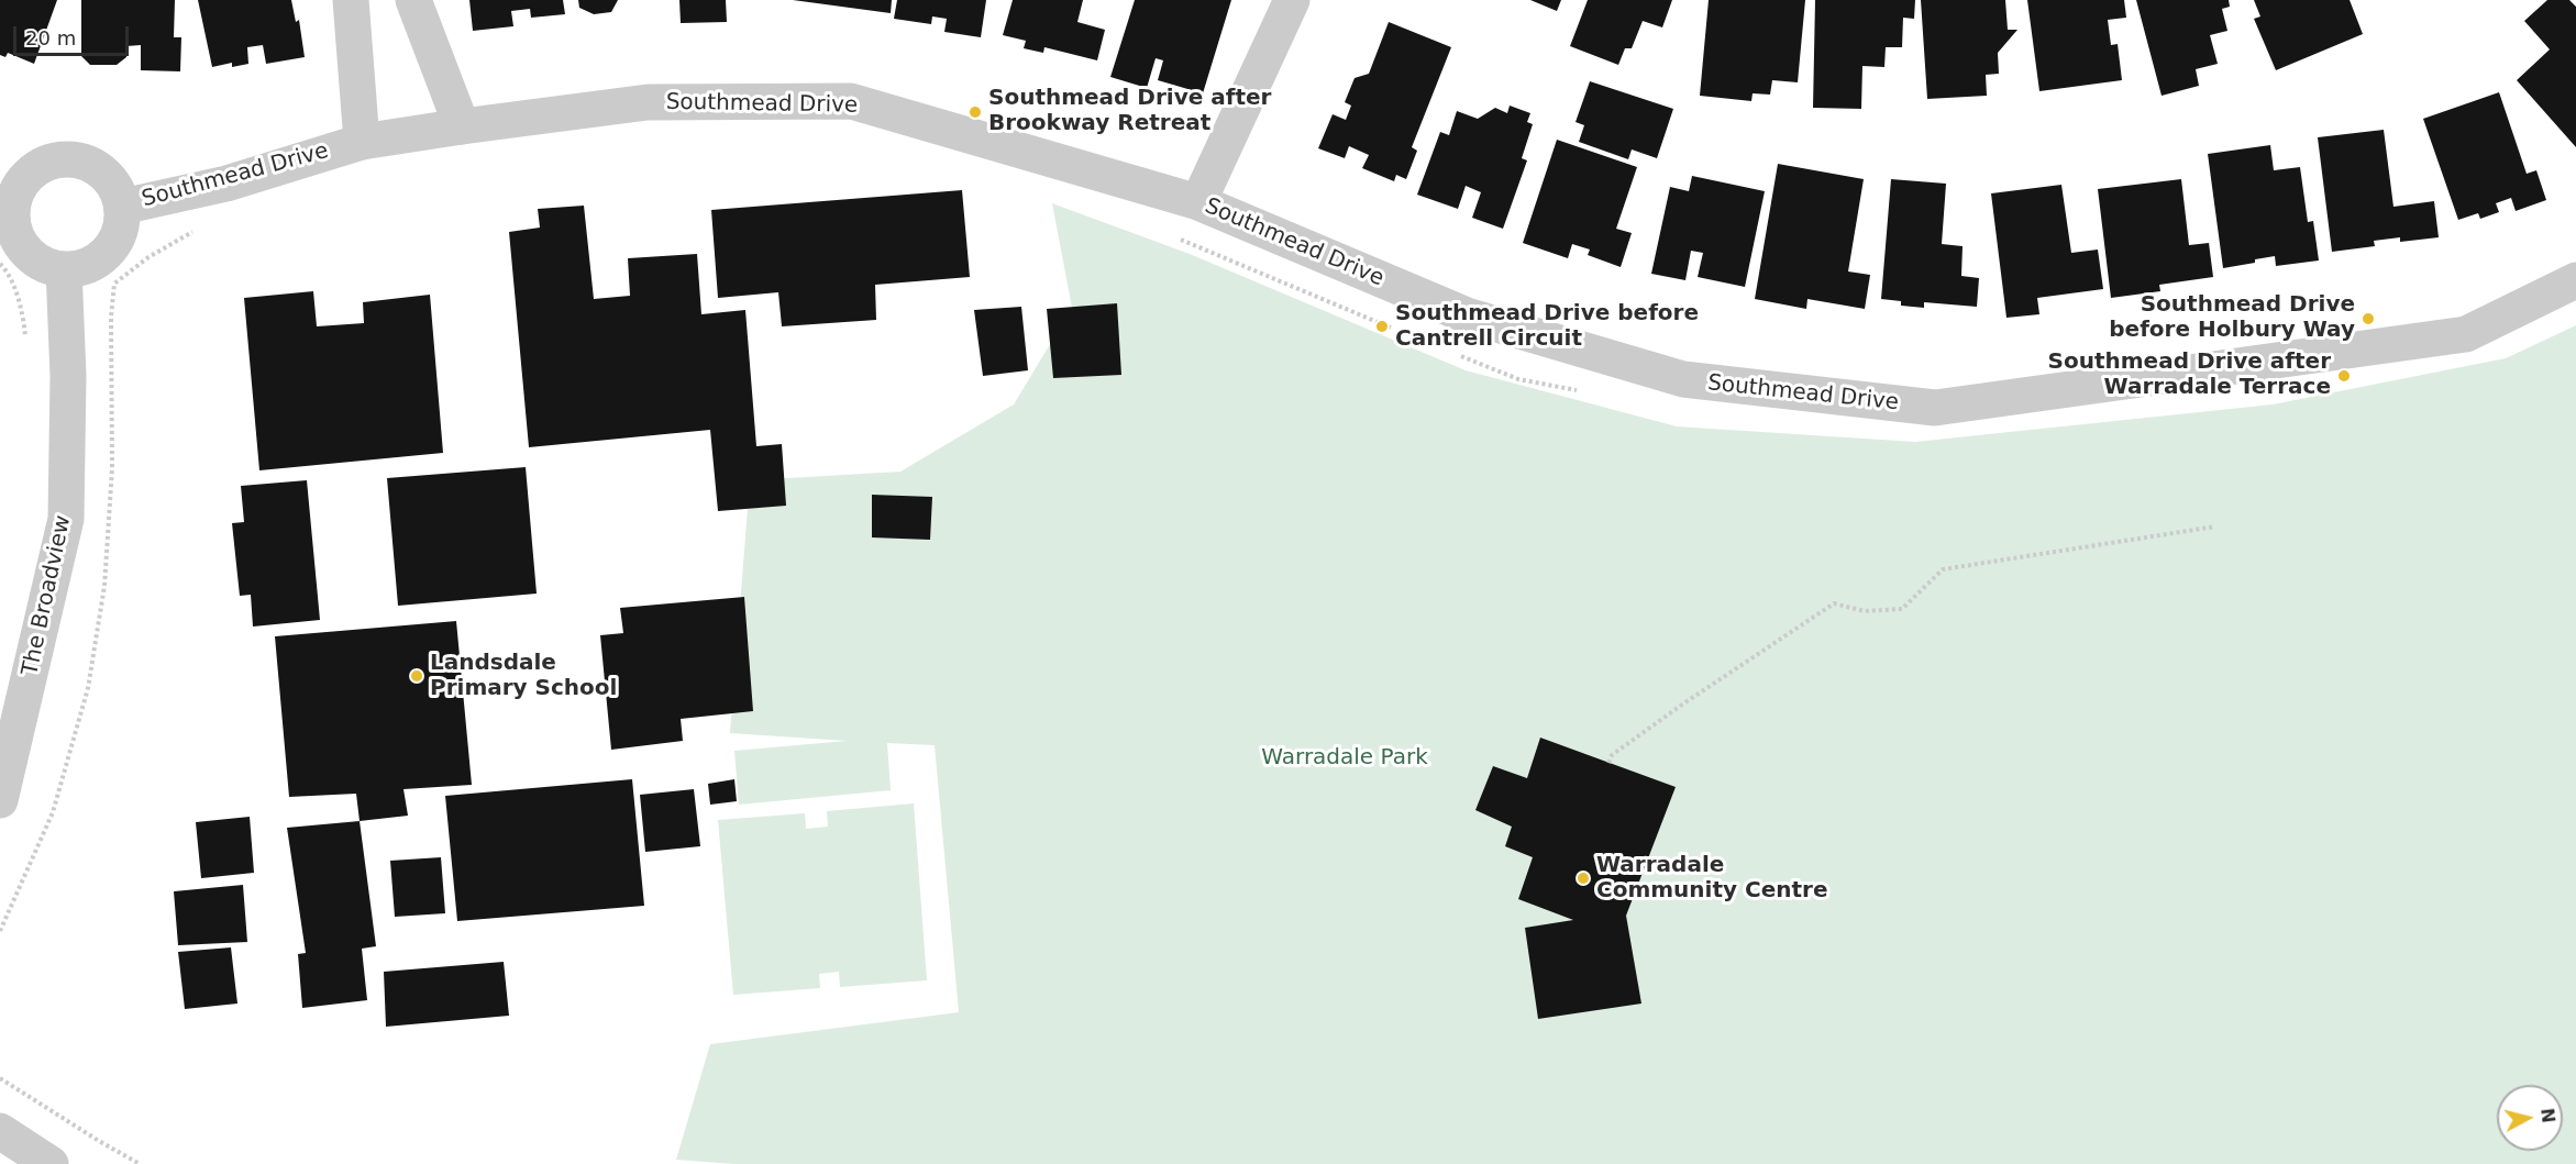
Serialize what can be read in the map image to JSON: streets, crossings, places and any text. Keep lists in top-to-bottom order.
{
  "streets": {
    "street": ["Southmead Drive", "The Broadview"]
  },
  "crossings": [
    ["Southmead Drive", "The Broadview"]
  ],
  "parks": ["Warradale Park"],
  "places": [
    "Southmead Drive after Brookway Retreat",
    "Southmead Drive before Holbury Way",
    "Southmead Drive before Cantrell Circuit",
    "Southmead Drive after Warradale Terrace",
    "Landsdale Primary School",
    "Warradale Community Centre"
  ],
  "scale_bar": "20 m",
  "north": "right"
}
